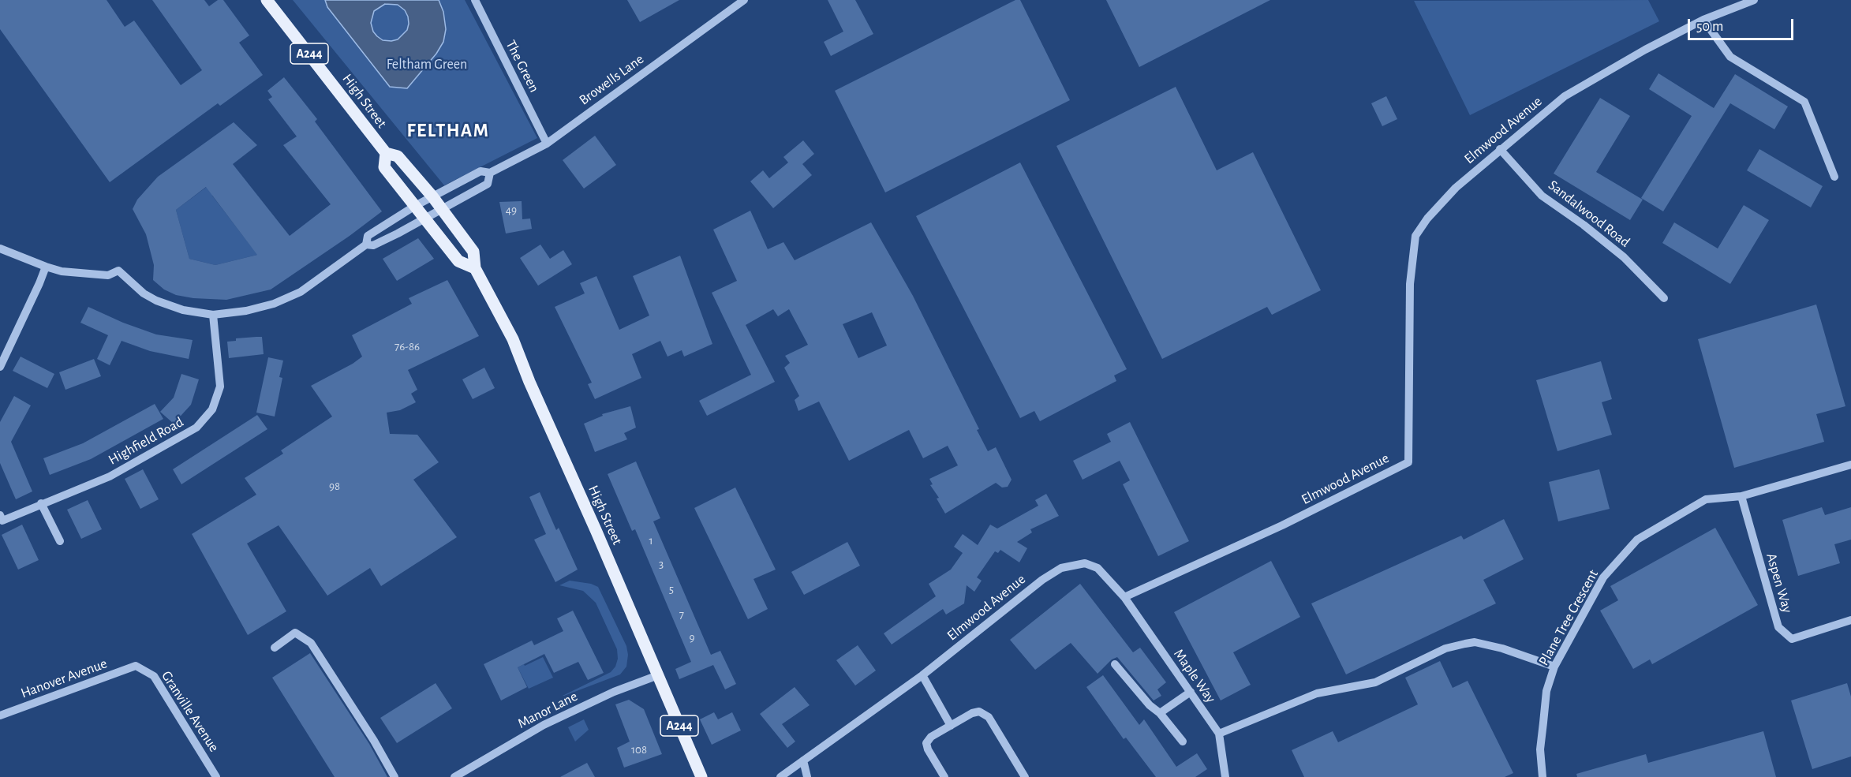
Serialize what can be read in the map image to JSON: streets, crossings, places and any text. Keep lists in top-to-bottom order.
{
  "streets": {
    "main road": ["A244", "High Street"],
    "street": [
      "The Green",
      "Browells Lane",
      "Elmwood Avenue",
      "Sandalwood Road",
      "Highfield Road",
      "Aspen Way",
      "Plane Tree Crescent",
      "Maple Way",
      "Hanover Avenue",
      "Manor Lane",
      "Granville Avenue"
    ]
  },
  "crossings": [
    ["The Green", "Browells Lane"],
    ["Browells Lane", "High Street"],
    ["High Street", "Manor Lane"],
    ["Elmwood Avenue", "Sandalwood Road"],
    ["Elmwood Avenue", "Maple Way"],
    ["Aspen Way", "Plane Tree Crescent"],
    ["Hanover Avenue", "Granville Avenue"]
  ],
  "districts": ["FELTHAM"],
  "parks": ["Feltham Green"],
  "house_numbers": [
    "49",
    "76-86",
    "98",
    "1",
    "3",
    "5",
    "7",
    "9",
    "108"
  ],
  "scale_bar": "50 m"
}
